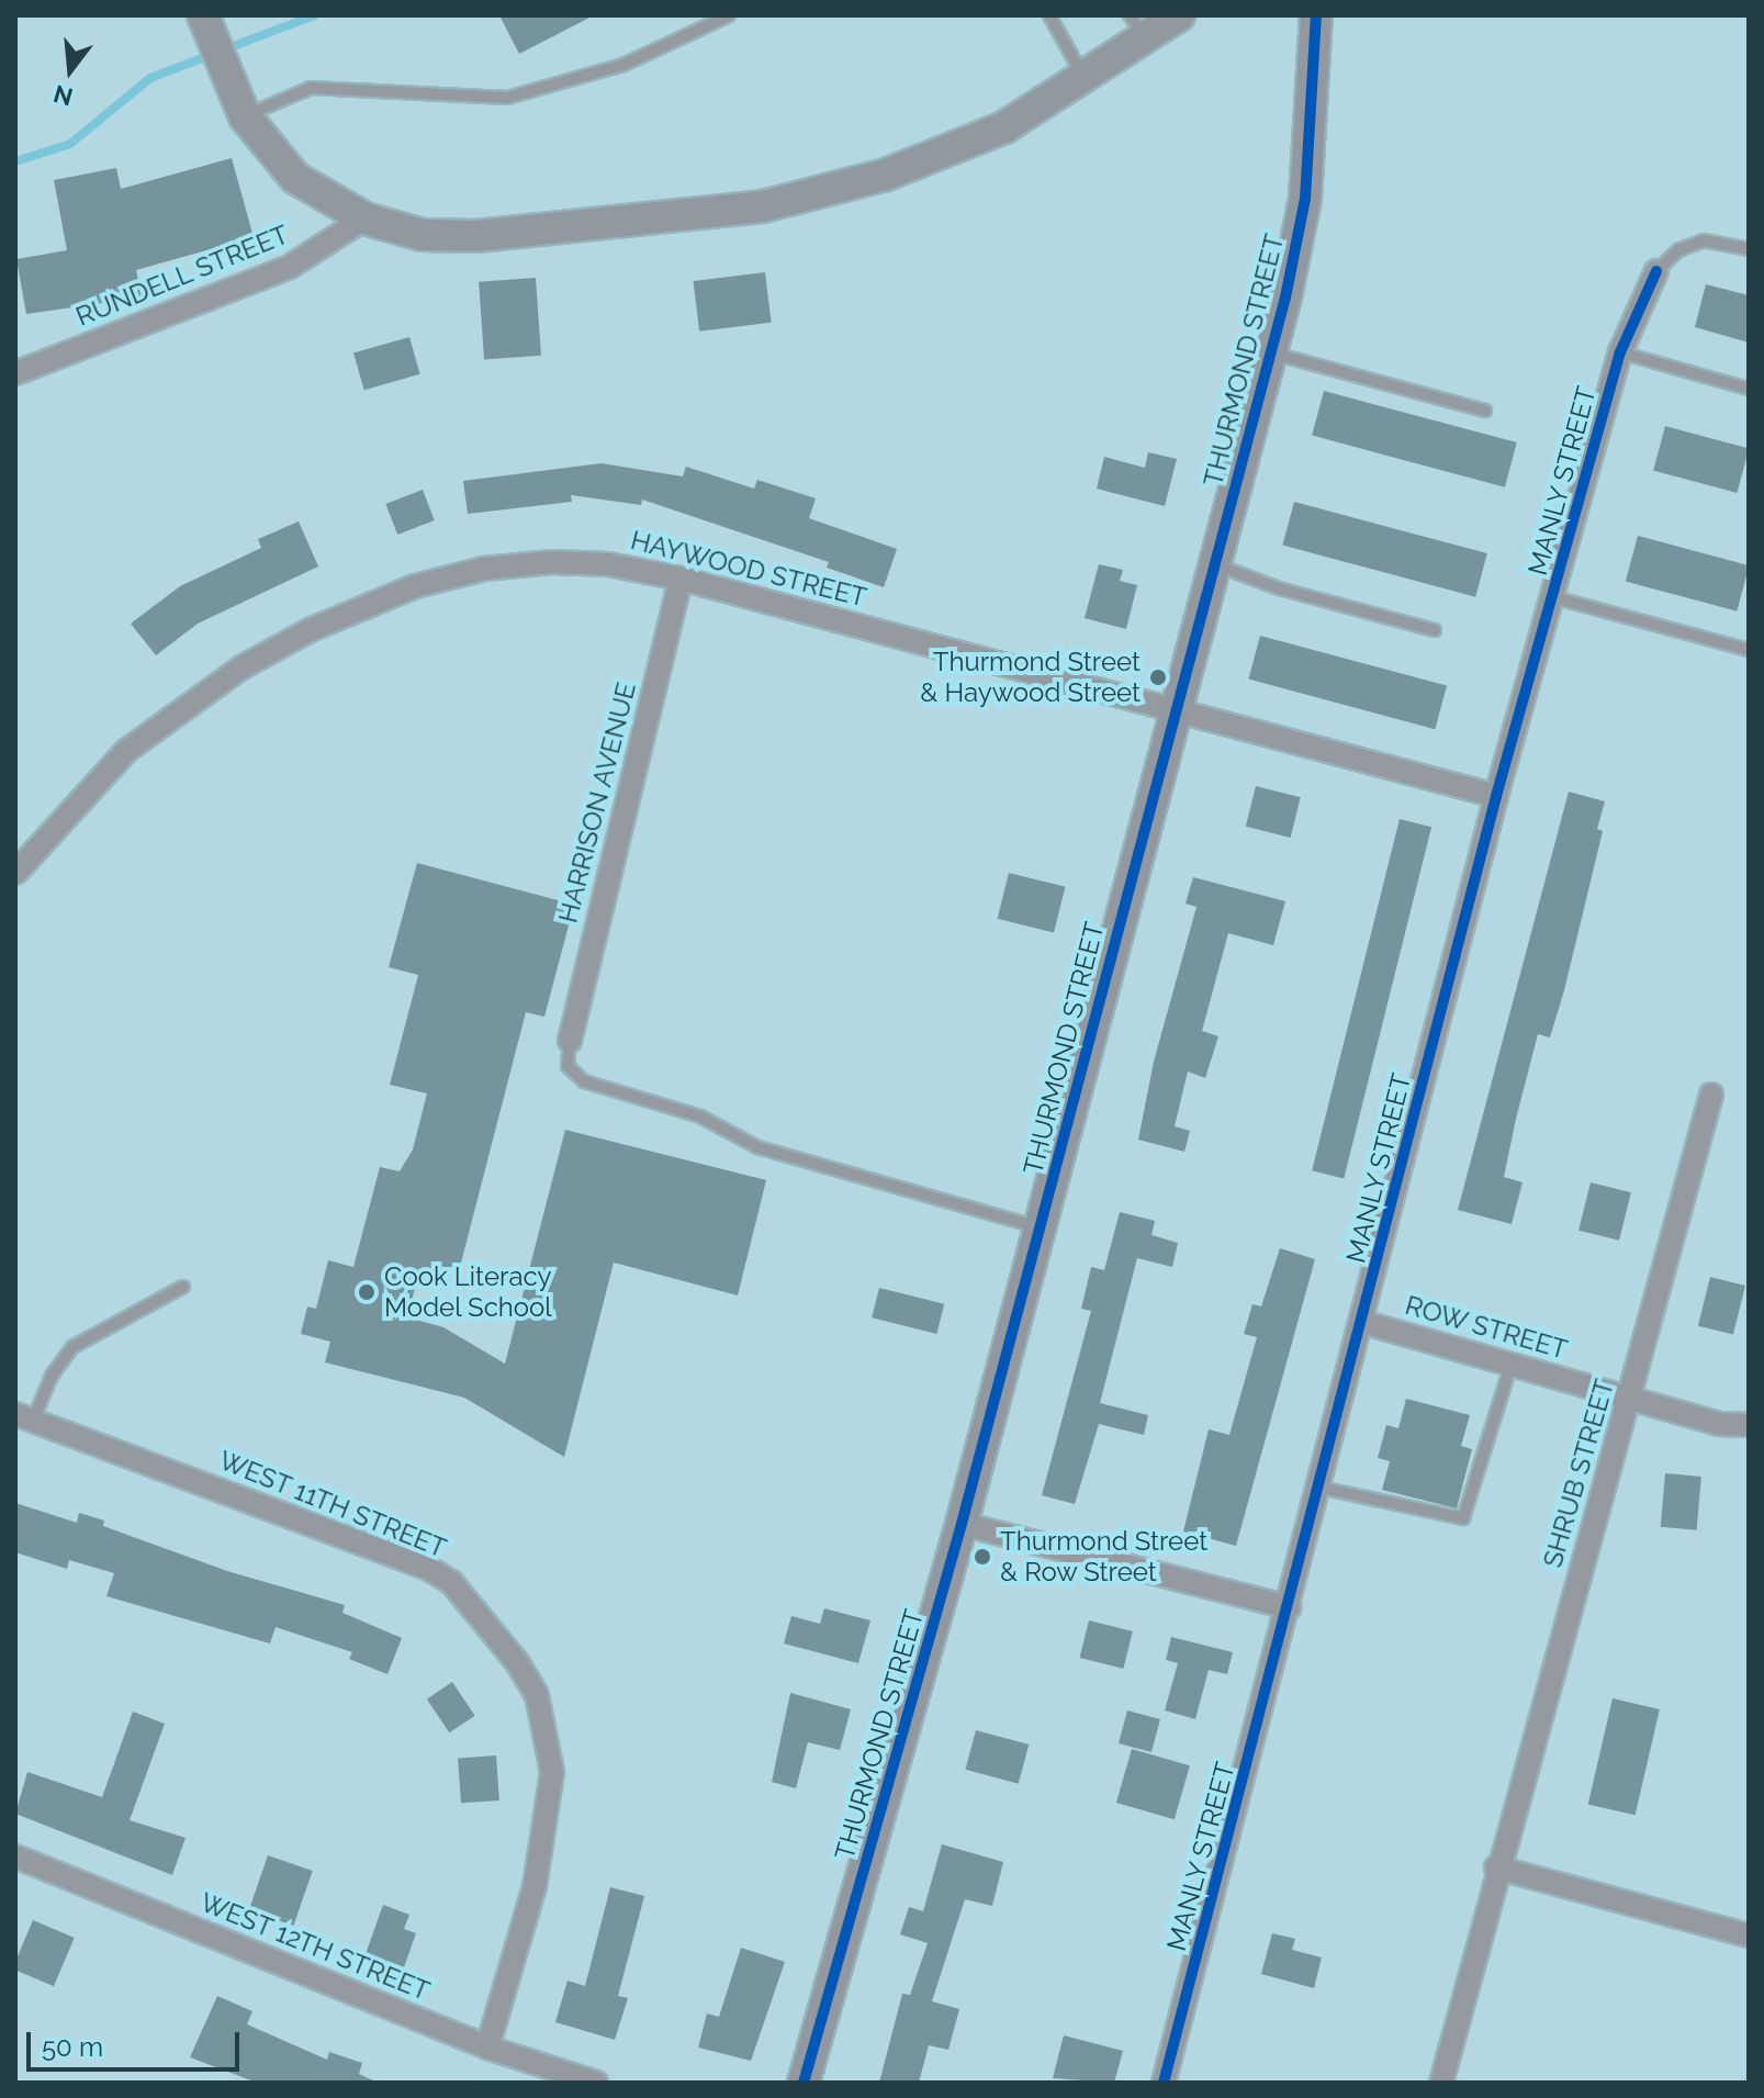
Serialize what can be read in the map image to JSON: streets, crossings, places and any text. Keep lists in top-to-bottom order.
{
  "streets": {
    "street": [
      "RUNDELL STREET",
      "THURMOND STREET",
      "MANLY STREET",
      "HAYWOOD STREET",
      "HARRISON AVENUE",
      "ROW STREET",
      "SHRUB STREET",
      "WEST 11TH STREET",
      "WEST 12TH STREET"
    ]
  },
  "crossings": [
    ["THURMOND STREET", "HAYWOOD STREET"],
    ["MANLY STREET", "HAYWOOD STREET"],
    ["MANLY STREET", "ROW STREET"],
    ["HAYWOOD STREET", "HARRISON AVENUE"],
    ["ROW STREET", "SHRUB STREET"],
    ["WEST 11TH STREET", "WEST 12TH STREET"]
  ],
  "places": ["Thurmond Street & Haywood Street", "Cook Literacy Model School", "Thurmond Street & Row Street"],
  "scale_bar": "50 m",
  "north": "bottom"
}
